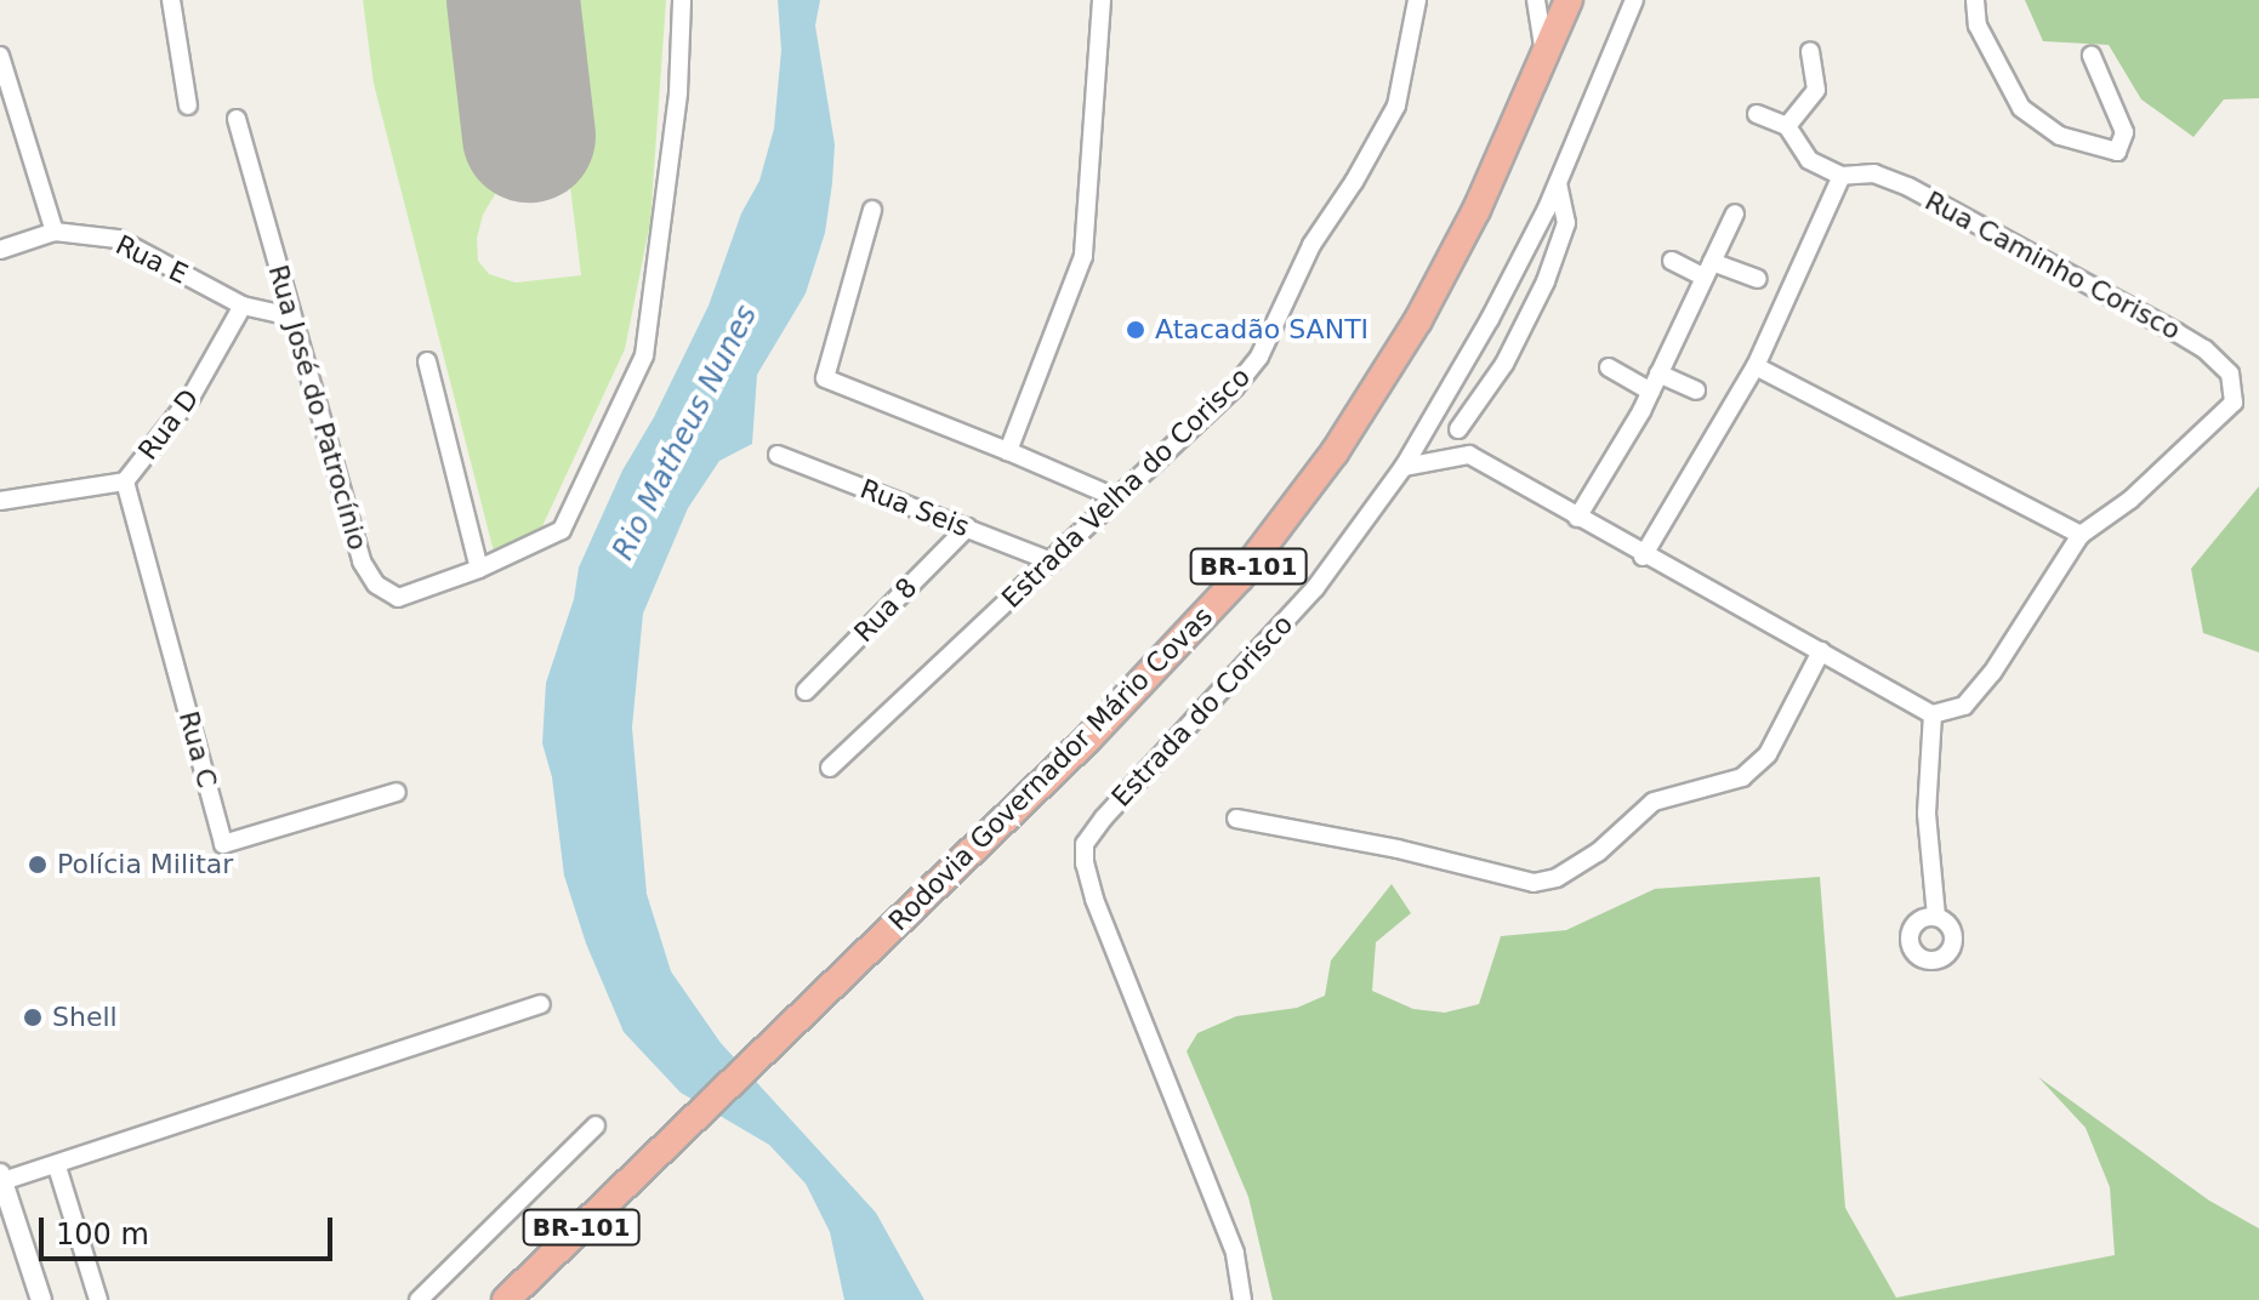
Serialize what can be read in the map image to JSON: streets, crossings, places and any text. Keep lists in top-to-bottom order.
{
  "streets": {
    "highway": ["BR-101", "Rodovia Governador Mário Covas"],
    "street": [
      "Rua E",
      "Rua Caminho Corisco",
      "Rua José do Patrocínio",
      "Rua D",
      "Estrada Velha do Corisco",
      "Rua Seis",
      "Rua 8",
      "Estrada do Corisco",
      "Rua C"
    ]
  },
  "crossings": [
    ["Rua E", "Rua José do Patrocínio"],
    ["Rua E", "Rua D"],
    ["Rua D", "Rua C"],
    ["Estrada Velha do Corisco", "Rua Seis"],
    ["Rua Seis", "Rua 8"]
  ],
  "water": ["Rio Matheus Nunes"],
  "places": ["Atacadão SANTI", "Polícia Militar", "Shell"],
  "scale_bar": "100 m"
}
